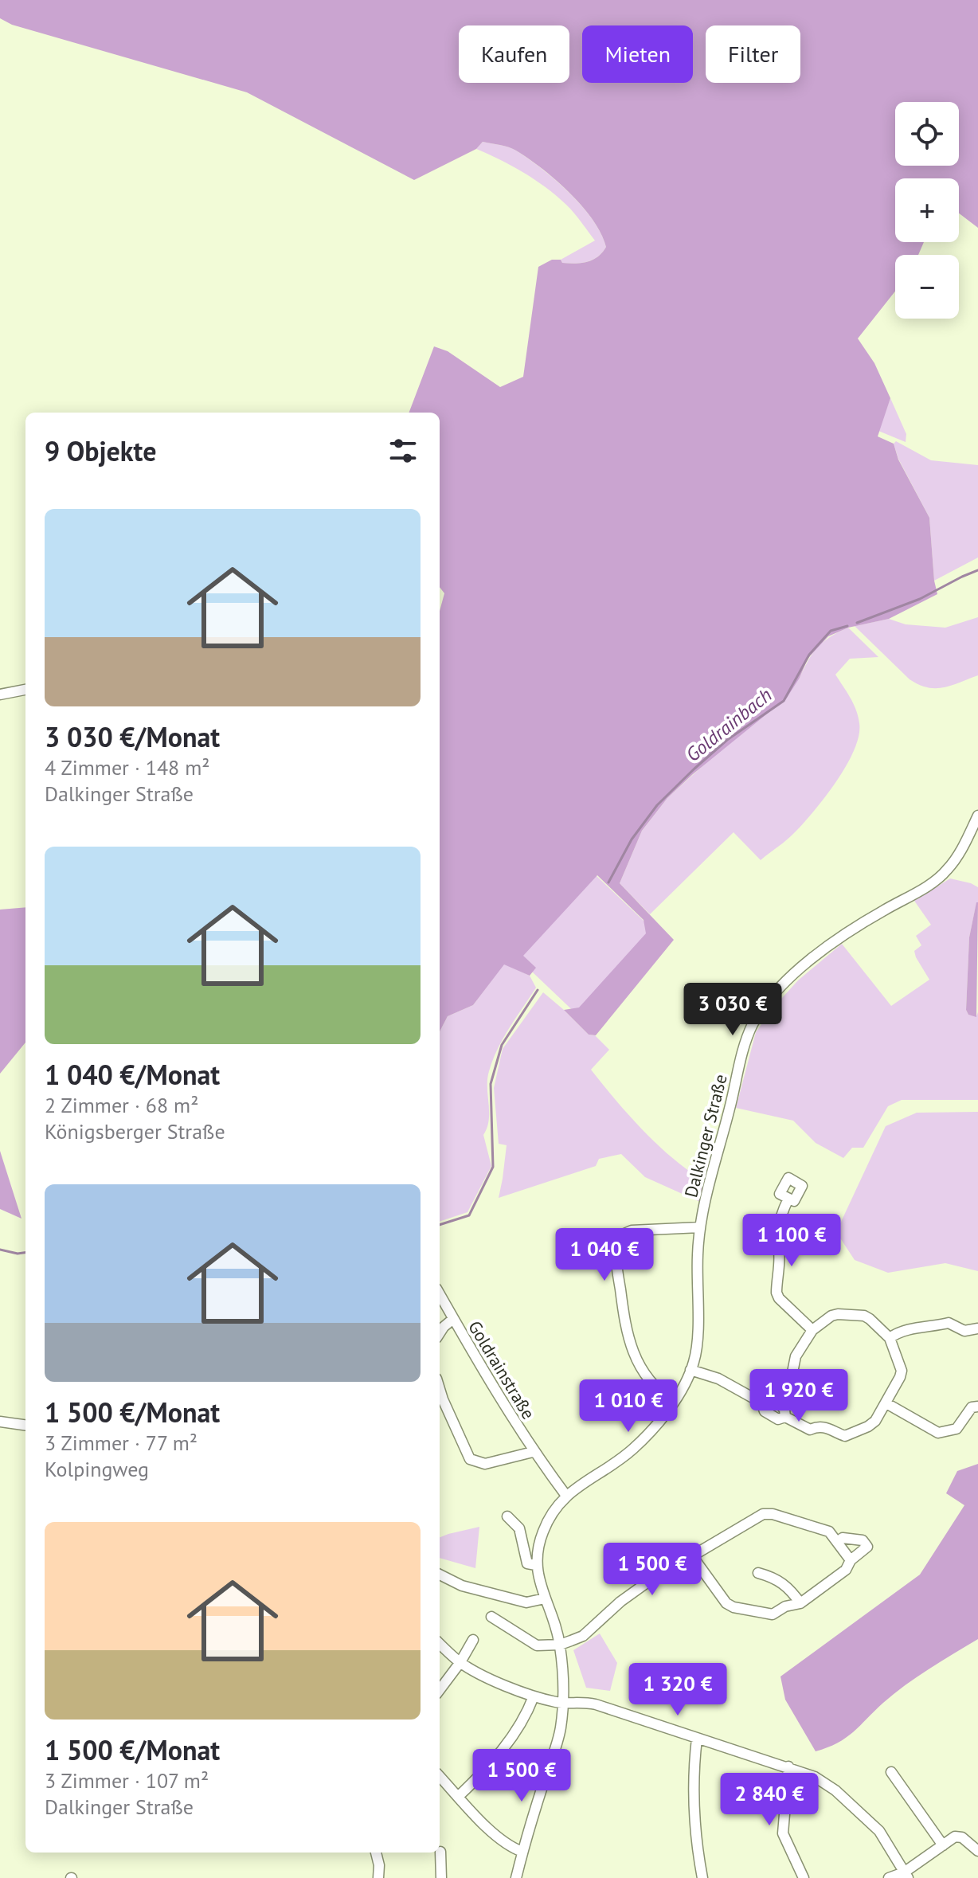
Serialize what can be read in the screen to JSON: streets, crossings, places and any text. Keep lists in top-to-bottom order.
{
  "streets": {
    "street": ["Dalkinger Straße", "Goldrainstraße"]
  },
  "crossings": [
    ["Dalkinger Straße", "Goldrainstraße"]
  ],
  "water": ["Goldrainbach"],
  "page": {
    "chip": ["Kaufen", "Mieten", "Filter"],
    "map_buttons": ["+", "−"],
    "heading": "9 Objekte",
    "list": [
      {
        "name": "3 030 €/Monat",
        "note": "4 Zimmer · 148 m² · Dalkinger Straße"
      },
      {
        "name": "1 040 €/Monat",
        "note": "2 Zimmer · 68 m² · Königsberger Straße"
      },
      {
        "name": "1 500 €/Monat",
        "note": "3 Zimmer · 77 m² · Kolpingweg"
      },
      {
        "name": "1 500 €/Monat",
        "note": "3 Zimmer · 107 m² · Dalkinger Straße"
      }
    ],
    "price": [
      "3 030 €",
      "1 100 €",
      "1 040 €",
      "1 920 €",
      "1 010 €",
      "1 500 €",
      "1 320 €",
      "1 500 €",
      "2 840 €"
    ]
  }
}
